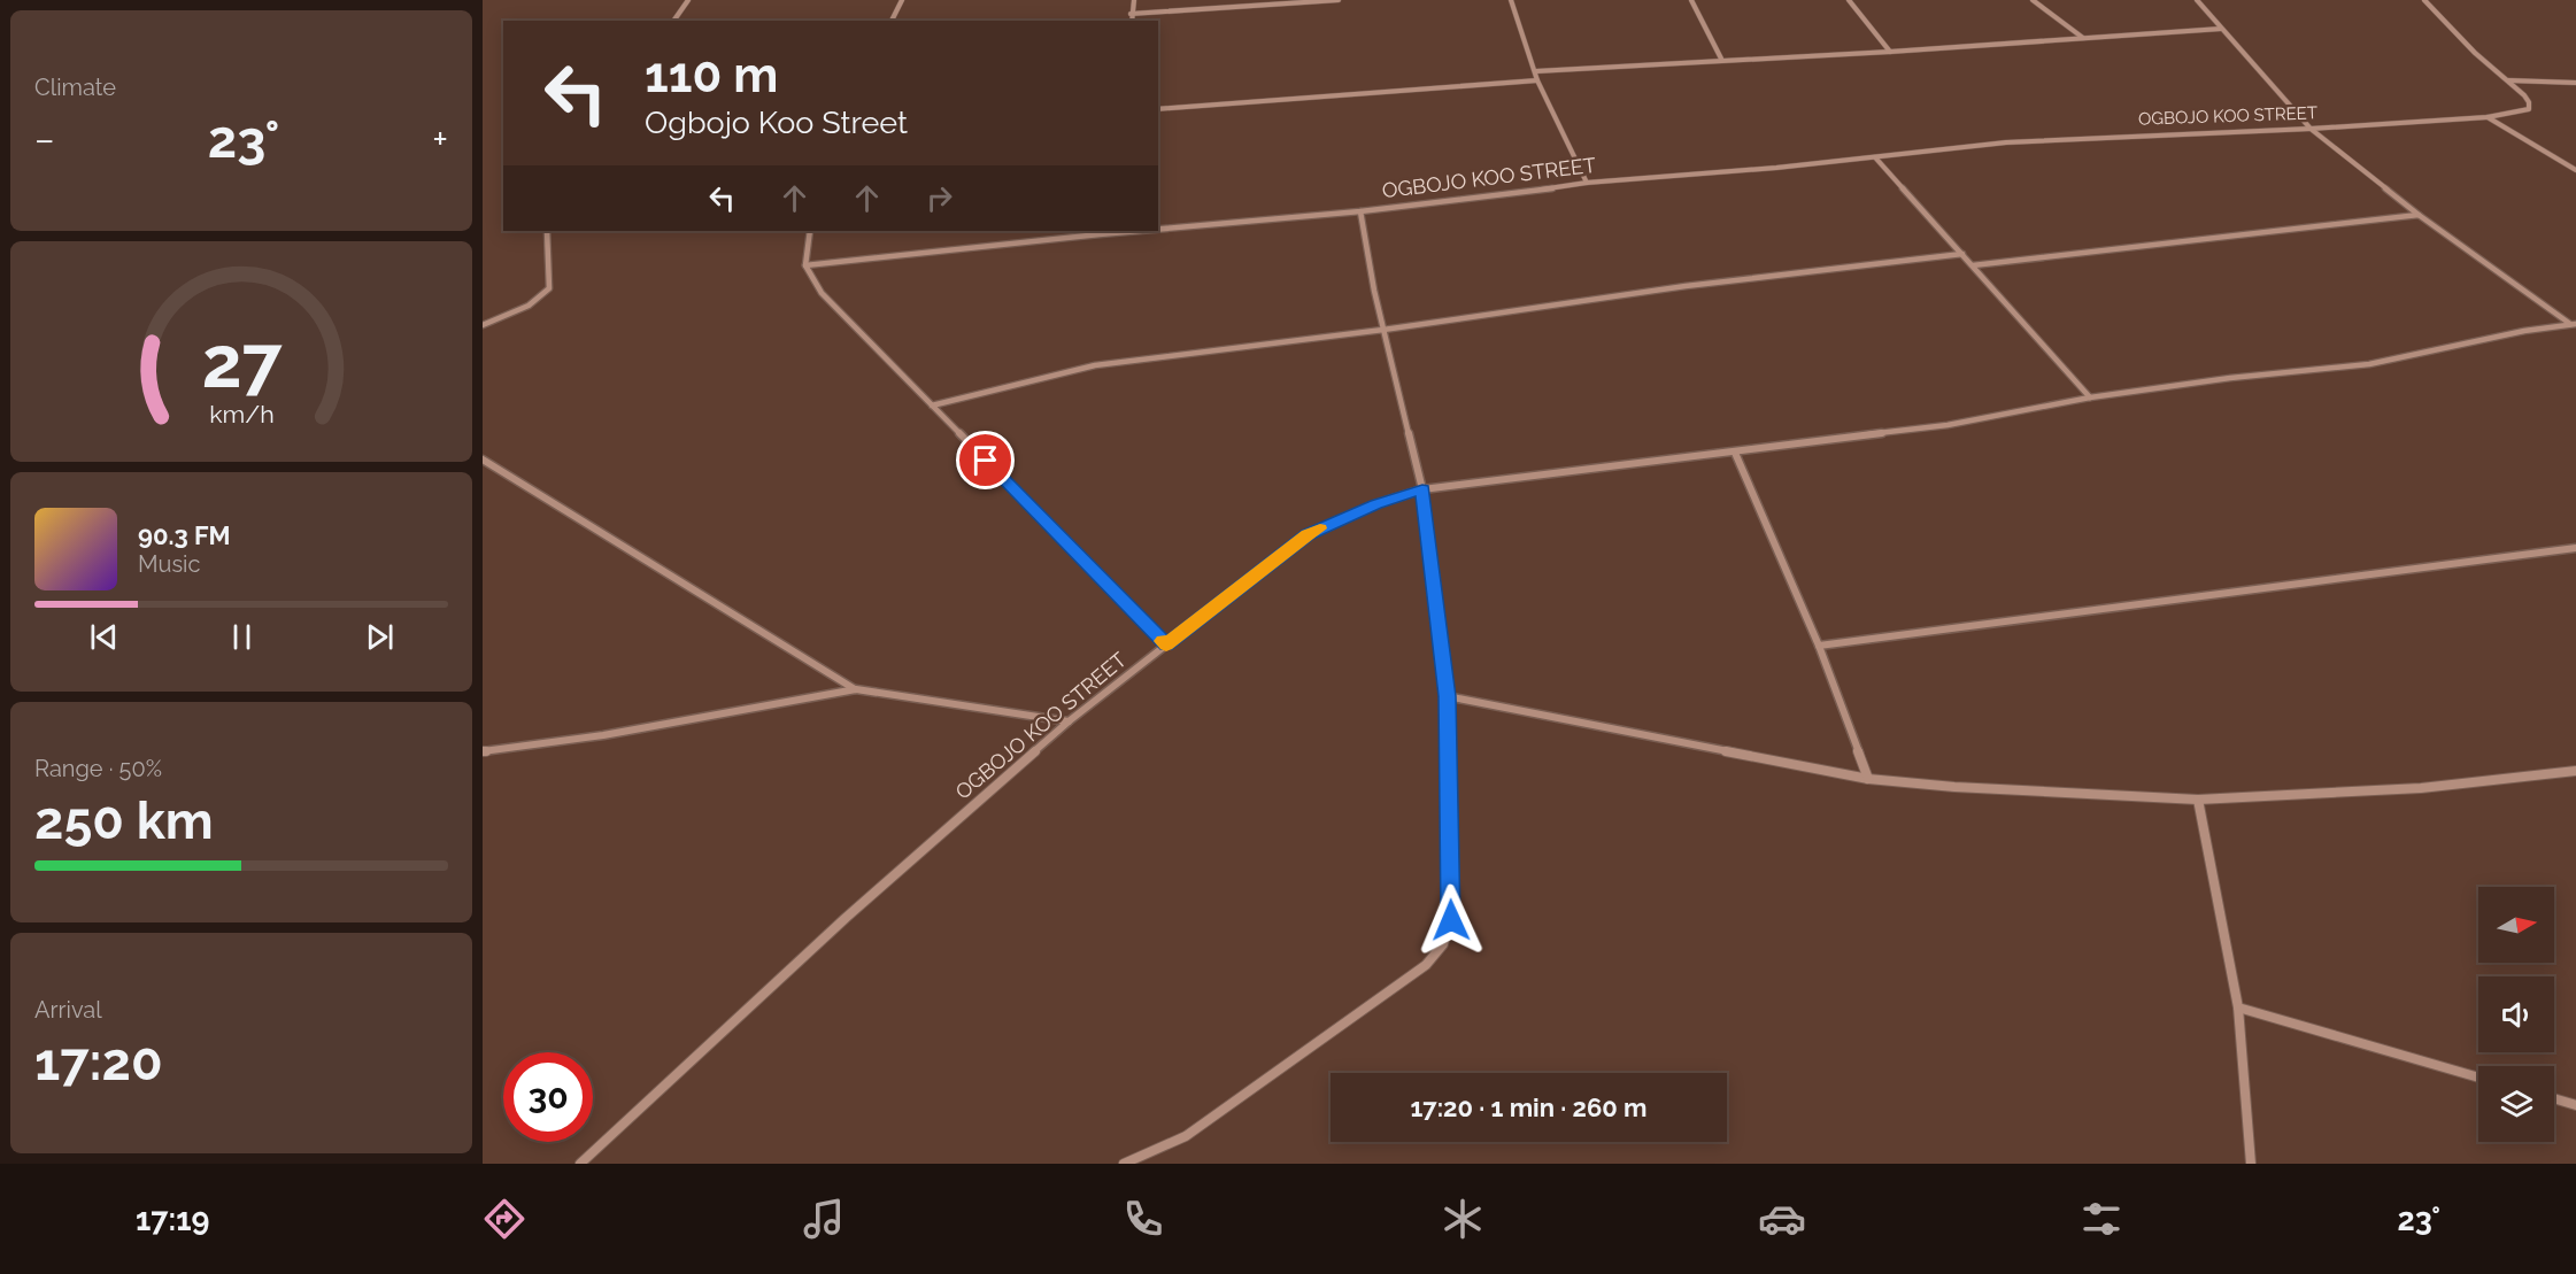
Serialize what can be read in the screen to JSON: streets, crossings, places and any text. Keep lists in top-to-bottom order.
{
  "streets": {
    "street": ["OGBOJO KOO STREET"]
  },
  "north": "right",
  "page": {
    "tile": [
      "Climate",
      ["Range · 50%", "250 km"],
      ["Arrival", "17:20"]
    ],
    "turn": ["110 m", "Ogbojo Koo Street"],
    "heat": ["−", "23°", "+"],
    "song": ["90.3 FM", "Music"],
    "limit": "30",
    "trip": "17:20 · 1 min · 260 m",
    "tabs": ["17:19", "23°"],
    "gauge": ["27", "km/h"]
  }
}
